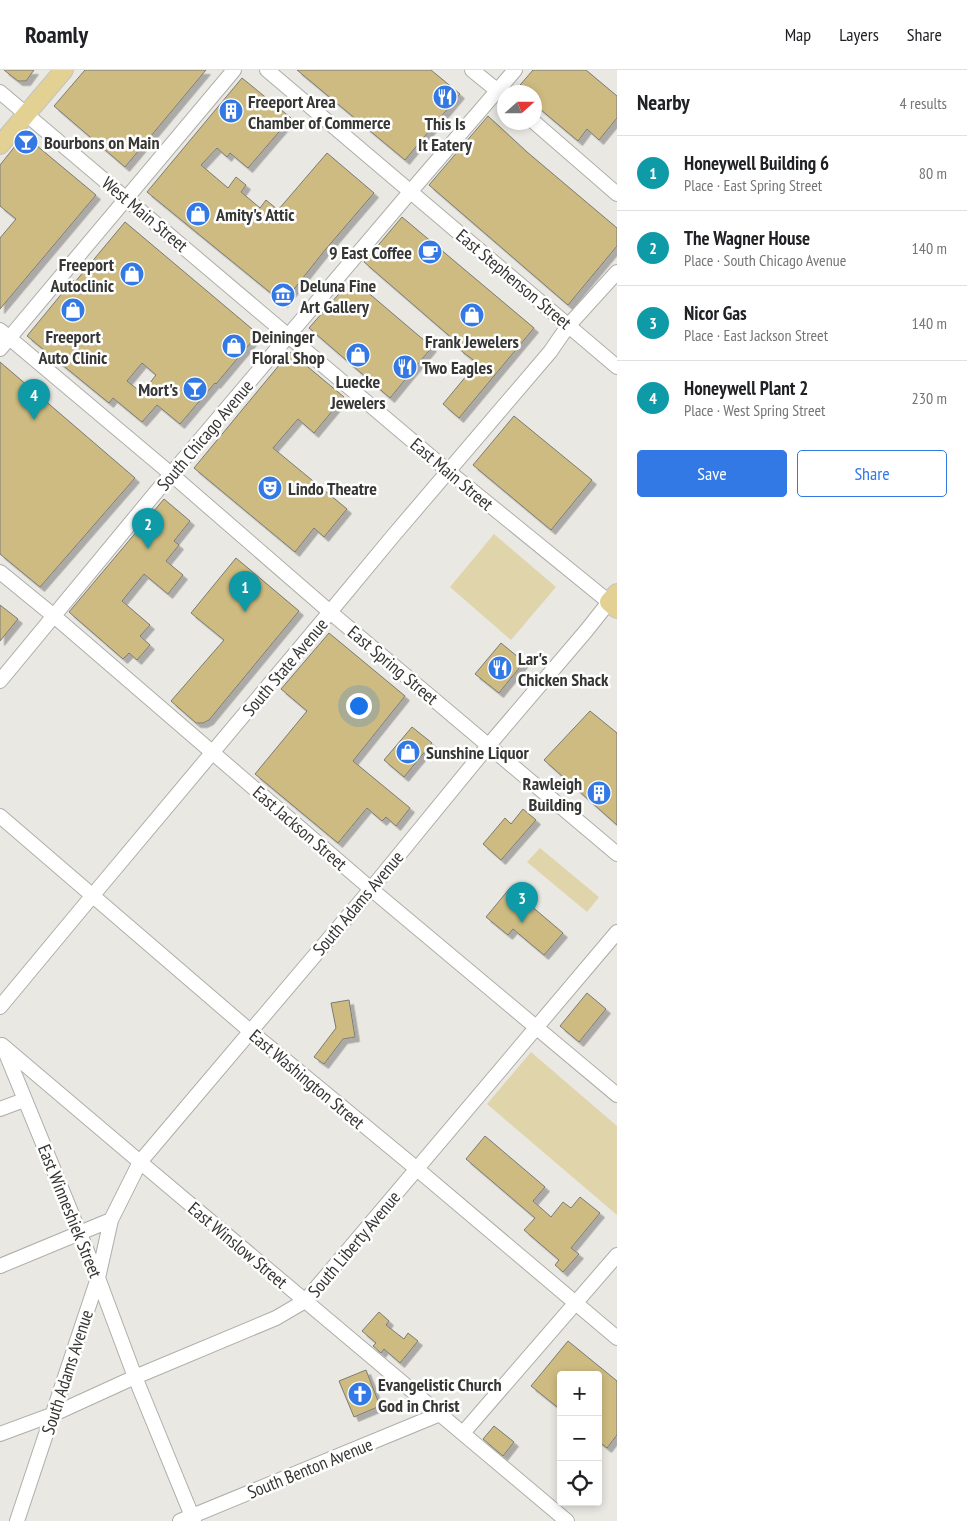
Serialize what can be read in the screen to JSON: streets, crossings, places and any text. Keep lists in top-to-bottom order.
{
  "streets": {
    "street": [
      "West Main Street",
      "East Stephenson Street",
      "South Chicago Avenue",
      "East Main Street",
      "East Spring Street",
      "South State Avenue",
      "East Jackson Street",
      "South Adams Avenue",
      "East Washington Street",
      "East Winneshiek Street",
      "South Liberty Avenue",
      "East Winslow Street",
      "South Benton Avenue"
    ]
  },
  "crossings": [
    ["West Main Street", "South Chicago Avenue"],
    ["West Main Street", "East Main Street"],
    ["East Stephenson Street", "South Chicago Avenue"],
    ["East Stephenson Street", "South State Avenue"],
    ["South Chicago Avenue", "East Main Street"],
    ["South Chicago Avenue", "East Spring Street"],
    ["South Chicago Avenue", "East Jackson Street"],
    ["East Main Street", "South State Avenue"],
    ["East Main Street", "South Adams Avenue"],
    ["East Spring Street", "South State Avenue"],
    ["East Spring Street", "South Adams Avenue"],
    ["South State Avenue", "East Jackson Street"],
    ["South State Avenue", "East Washington Street"],
    ["East Jackson Street", "South Adams Avenue"],
    ["East Jackson Street", "South Liberty Avenue"],
    ["South Adams Avenue", "East Washington Street"],
    ["South Adams Avenue", "East Winneshiek Street"],
    ["South Adams Avenue", "South Liberty Avenue"],
    ["South Adams Avenue", "East Winslow Street"],
    ["East Washington Street", "South Liberty Avenue"],
    ["East Winneshiek Street", "South Liberty Avenue"],
    ["East Winneshiek Street", "East Winslow Street"],
    ["East Winneshiek Street", "South Benton Avenue"],
    ["South Liberty Avenue", "East Winslow Street"],
    ["East Winslow Street", "South Benton Avenue"]
  ],
  "places": {
    "restaurant": ["This Is It Eatery", "Two Eagles", "Lar's Chicken Shack"],
    "building": ["Freeport Area Chamber of Commerce", "Rawleigh Building"],
    "bar": ["Bourbons on Main", "Mort's"],
    "shop": [
      "Amity's Attic",
      "Freeport Autoclinic",
      "Freeport Auto Clinic",
      "Frank Jewelers",
      "Deininger Floral Shop",
      "Luecke Jewelers",
      "Sunshine Liquor"
    ],
    "cafe": ["9 East Coffee"],
    "museum": ["Deluna Fine Art Gallery"],
    "theatre": ["Lindo Theatre"],
    "church": ["Evangelistic Church God in Christ"]
  },
  "north": "right",
  "page": {
    "header": "Roamly",
    "nav": ["Map", "Layers", "Share"],
    "heading": ["Nearby", "4 results"],
    "list": [
      {
        "mark": "1",
        "name": "Honeywell Building 6",
        "note": "Place · East Spring Street",
        "value": "80 m"
      },
      {
        "mark": "2",
        "name": "The Wagner House",
        "note": "Place · South Chicago Avenue",
        "value": "140 m"
      },
      {
        "mark": "3",
        "name": "Nicor Gas",
        "note": "Place · East Jackson Street",
        "value": "140 m"
      },
      {
        "mark": "4",
        "name": "Honeywell Plant 2",
        "note": "Place · West Spring Street",
        "value": "230 m"
      }
    ],
    "pins": [
      "4",
      "2",
      "1",
      "3"
    ],
    "buttons": ["Save", "Share"],
    "map_buttons": ["+", "−"]
  }
}
